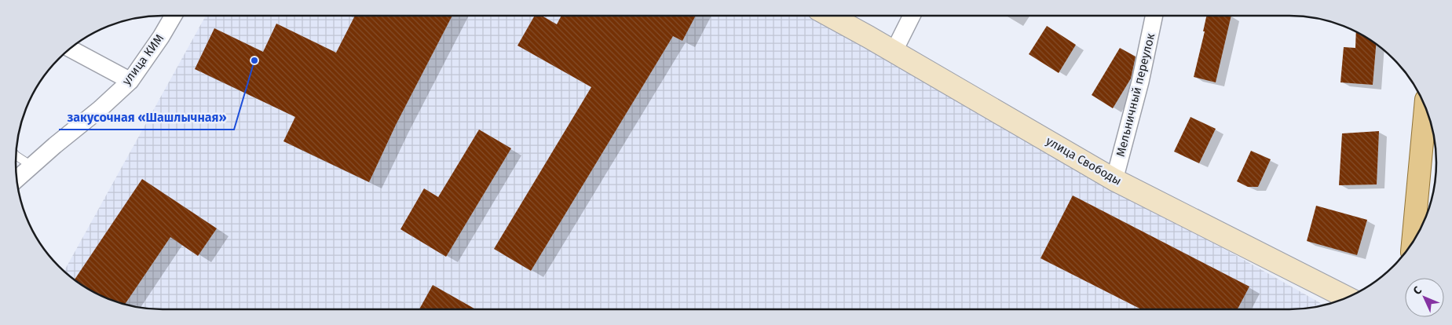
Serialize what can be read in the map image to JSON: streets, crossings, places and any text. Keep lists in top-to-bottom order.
{
  "streets": {
    "street": ["улица КИМ", "Мельничный переулок", "улица Свободы"]
  },
  "crossings": [
    ["Мельничный переулок", "улица Свободы"]
  ],
  "places": ["закусочная «Шашлычная»"],
  "north": "top left"
}
